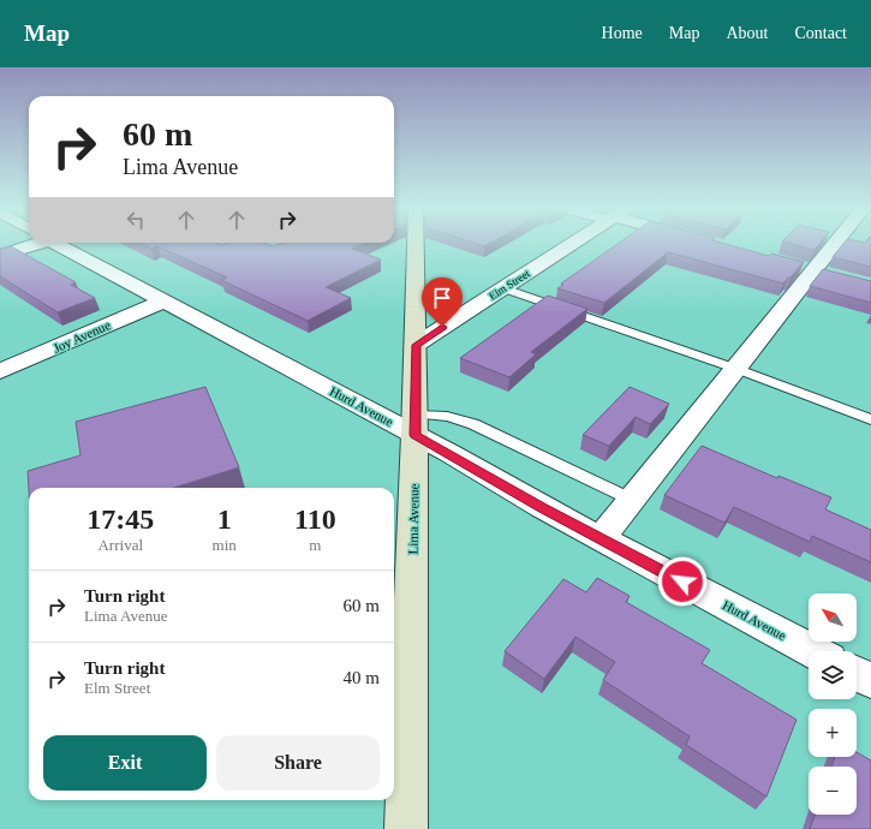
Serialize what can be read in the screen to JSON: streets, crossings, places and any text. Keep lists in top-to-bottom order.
{
  "streets": {
    "main road": ["Lima Avenue"],
    "street": ["Elm Street", "Joy Avenue", "Hurd Avenue"]
  },
  "crossings": [
    ["Elm Street", "Lima Avenue"],
    ["Joy Avenue", "Hurd Avenue"],
    ["Hurd Avenue", "Lima Avenue"]
  ],
  "north": "top left",
  "page": {
    "header": "Map",
    "nav": [
      "Home",
      "Map",
      "About",
      "Contact"
    ],
    "turn": ["60 m", "Lima Avenue"],
    "eta": [
      "17:45",
      "Arrival",
      "1",
      "min",
      "110",
      "m"
    ],
    "list": [
      {
        "name": "Turn right",
        "note": "Lima Avenue",
        "value": "60 m"
      },
      {
        "name": "Turn right",
        "note": "Elm Street",
        "value": "40 m"
      }
    ],
    "map_buttons": ["+", "−"],
    "buttons": ["Exit", "Share"]
  }
}
